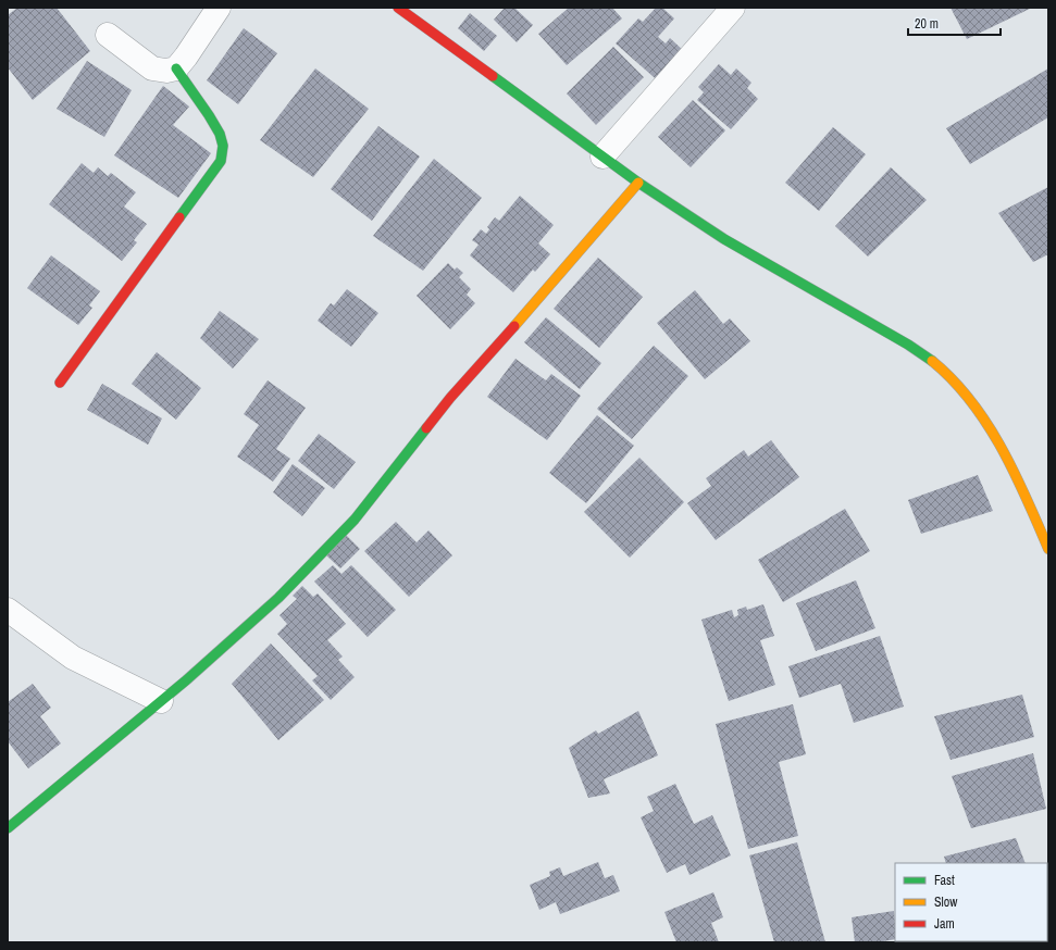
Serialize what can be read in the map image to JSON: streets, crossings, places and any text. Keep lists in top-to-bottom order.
{
  "legend": ["Fast", "Slow", "Jam"],
  "scale_bar": "20 m"
}
